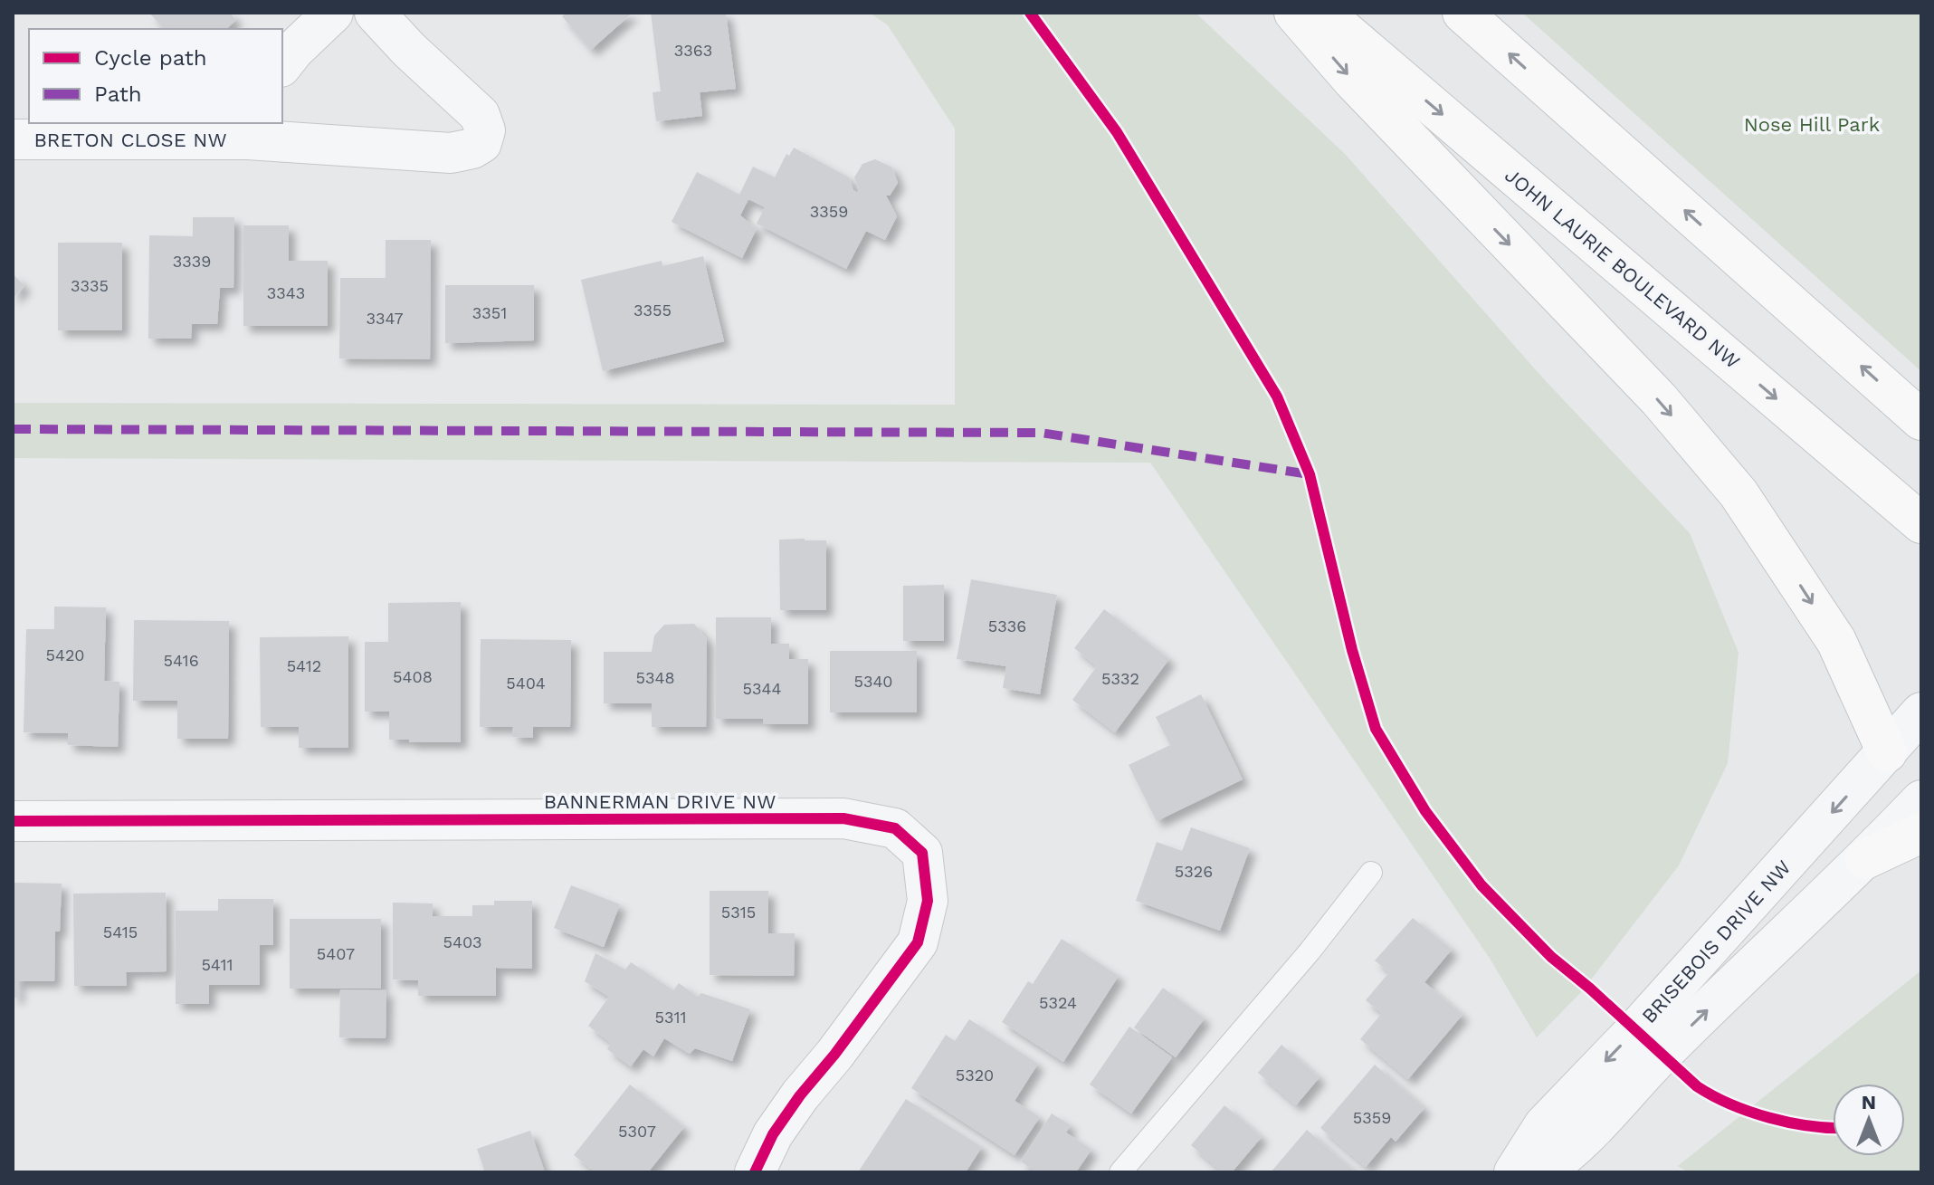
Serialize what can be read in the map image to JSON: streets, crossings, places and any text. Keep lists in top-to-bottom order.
{
  "streets": {
    "main road": ["JOHN LAURIE BOULEVARD NW"],
    "street": ["BRETON CLOSE NW", "BANNERMAN DRIVE NW", "BRISEBOIS DRIVE NW"]
  },
  "parks": ["Nose Hill Park"],
  "house_numbers": [
    "3363",
    "3359",
    "3339",
    "3335",
    "3343",
    "3355",
    "3351",
    "3347",
    "5336",
    "5420",
    "5416",
    "5412",
    "5408",
    "5348",
    "5332",
    "5340",
    "5404",
    "5344",
    "5326",
    "5315",
    "5415",
    "5403",
    "5407",
    "5411",
    "5324",
    "5311",
    "5320",
    "5359",
    "5307"
  ],
  "legend": ["Cycle path", "Path"],
  "north": "top"
}
